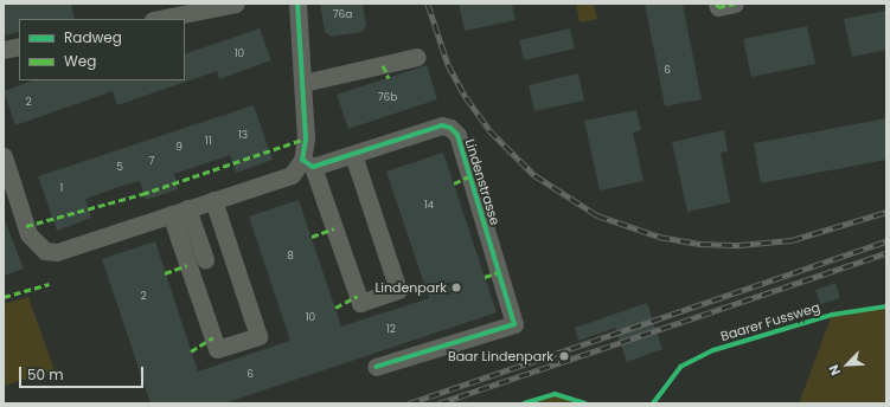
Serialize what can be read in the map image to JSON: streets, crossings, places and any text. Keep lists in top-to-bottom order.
{
  "streets": {
    "street": ["Lindenstrasse"],
    "cycle path": ["Baarer Fussweg"]
  },
  "places": ["Lindenpark", "Baar Lindenpark"],
  "house_numbers": [
    "76a",
    "10",
    "6",
    "76b",
    "2",
    "13",
    "11",
    "9",
    "7",
    "5",
    "1",
    "14",
    "8",
    "2",
    "10",
    "12",
    "6"
  ],
  "legend": ["Radweg", "Weg"],
  "scale_bar": "50 m",
  "north": "bottom left"
}
